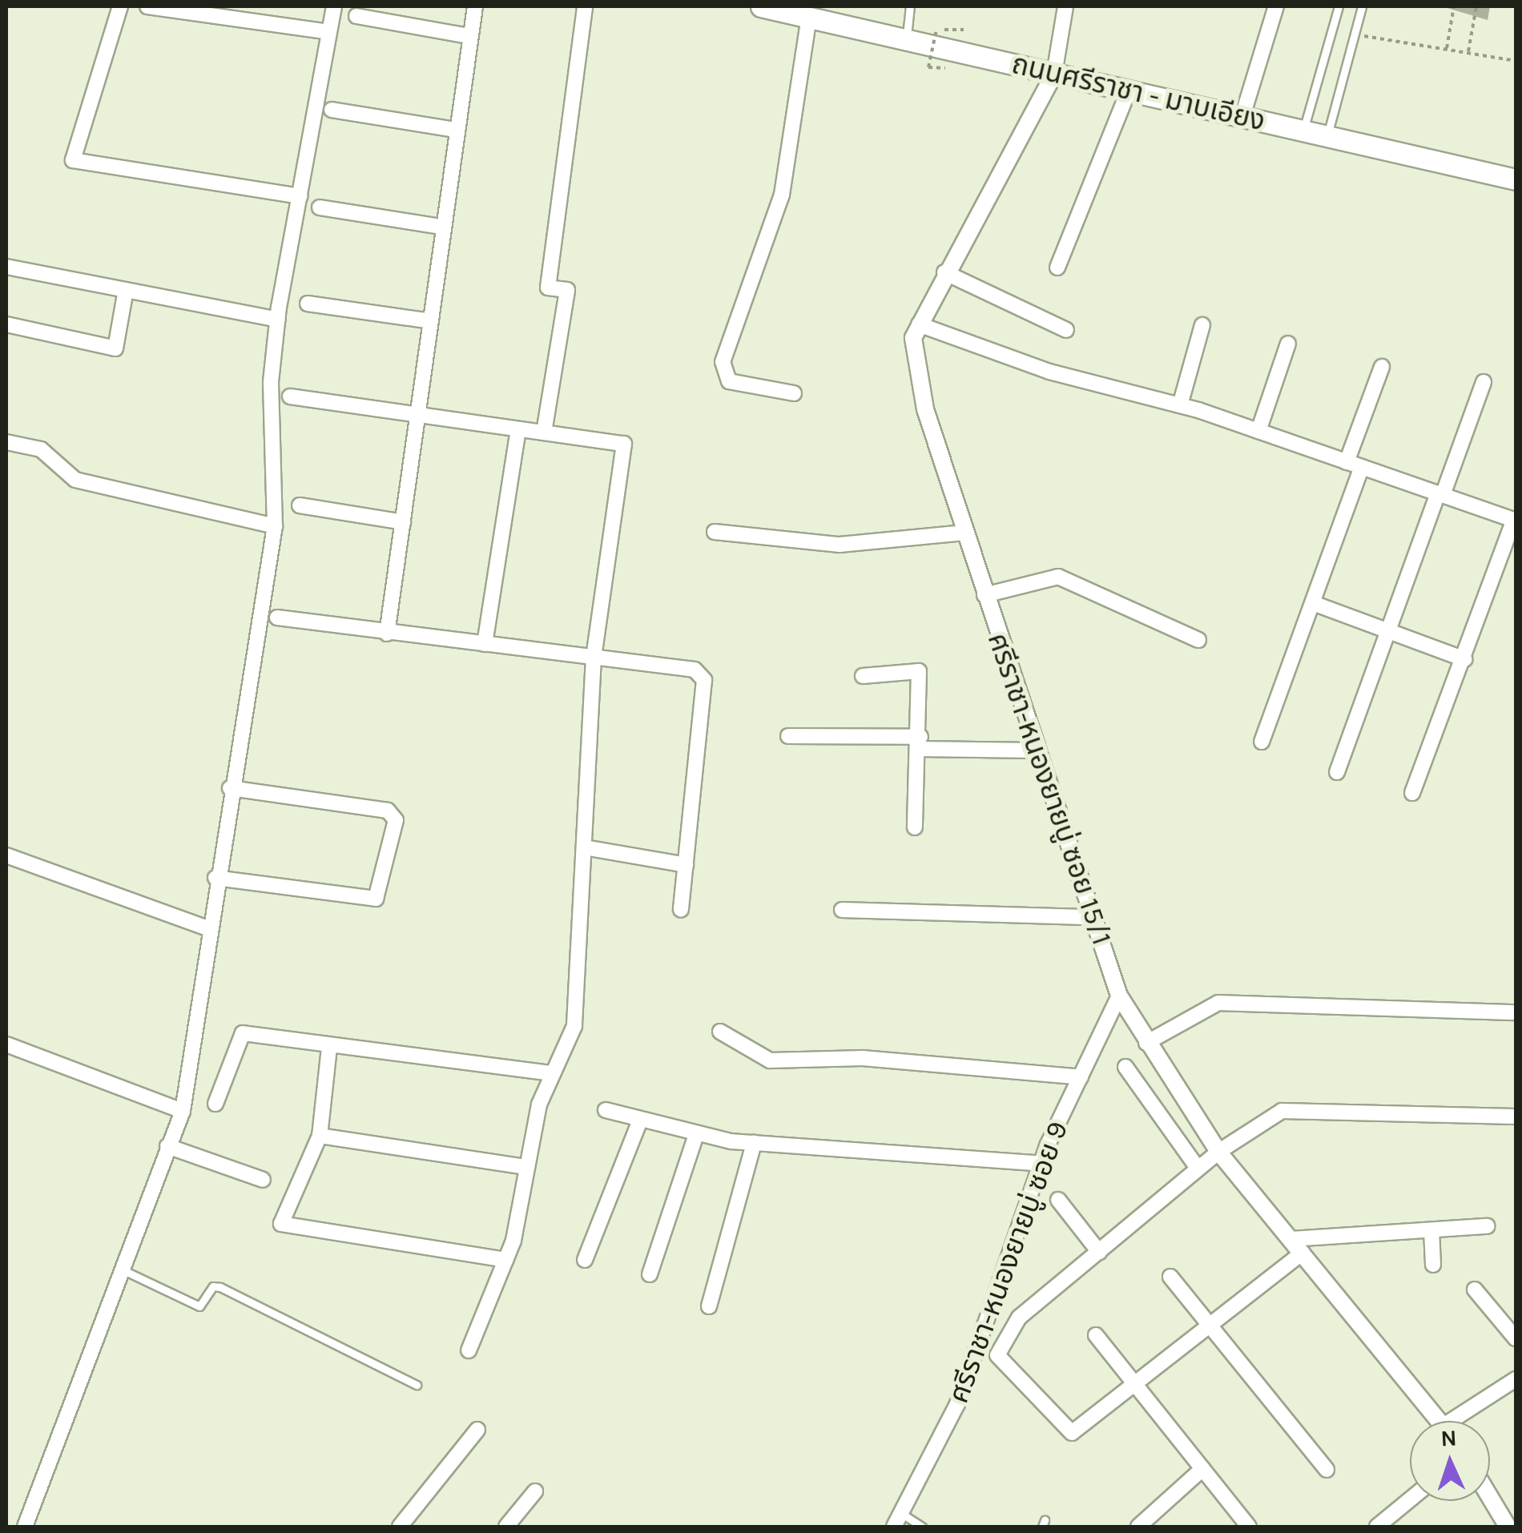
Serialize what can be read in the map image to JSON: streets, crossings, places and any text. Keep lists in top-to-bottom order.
{
  "streets": {
    "main road": ["ถนนศรีราชา - มาบเอียง"],
    "street": ["ศรีราชา-หนองยายบู่ ซอย 15/1", "ศรีราชา-หนองยายบู่ ซอย 9"]
  },
  "crossings": [
    ["ถนนศรีราชา - มาบเอียง", "ศรีราชา-หนองยายบู่ ซอย 15/1"],
    ["ศรีราชา-หนองยายบู่ ซอย 15/1", "ศรีราชา-หนองยายบู่ ซอย 9"]
  ],
  "north": "top"
}
